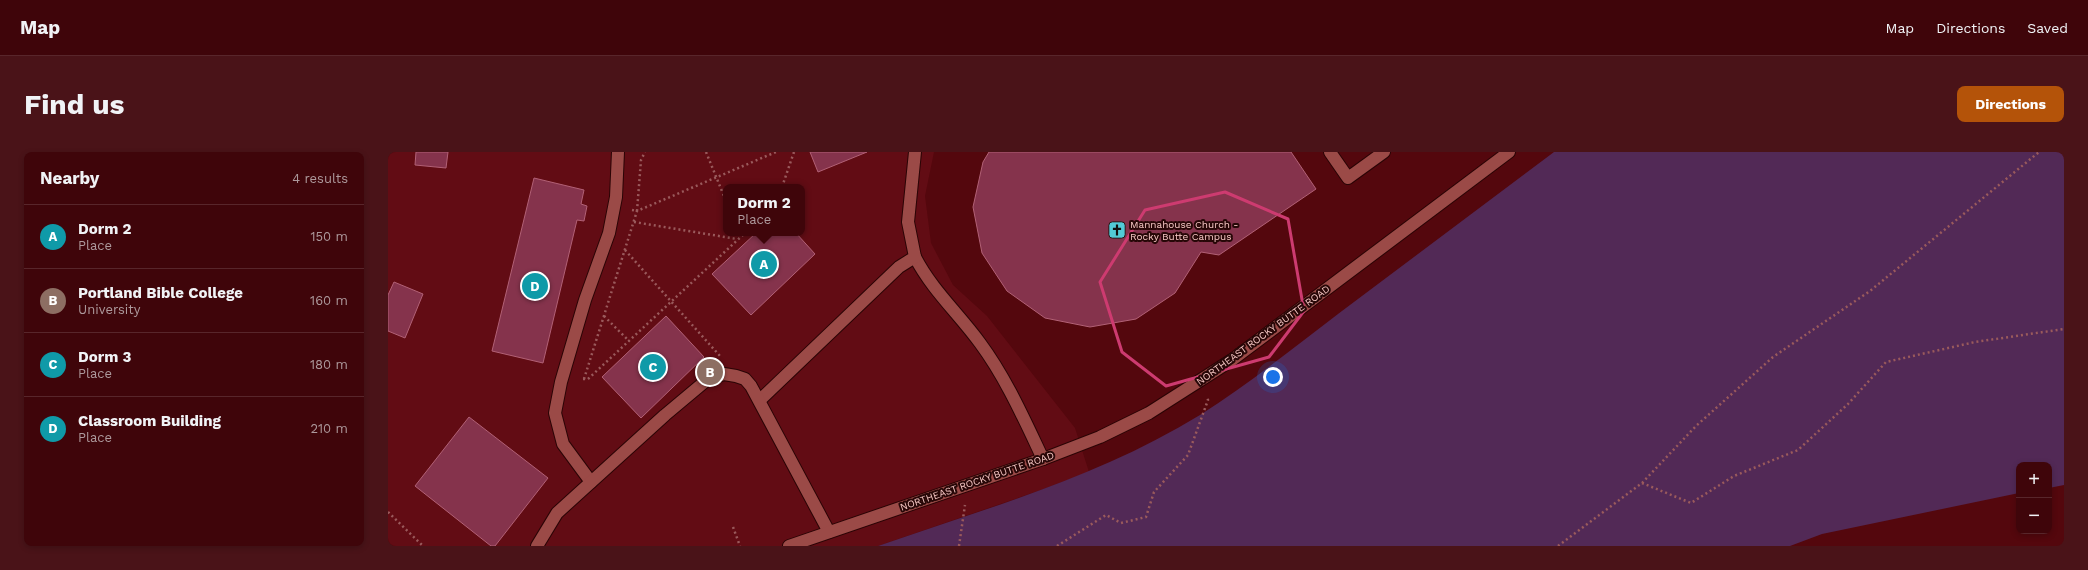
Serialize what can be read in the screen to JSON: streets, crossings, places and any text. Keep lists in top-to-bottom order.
{
  "streets": {
    "street": ["NORTHEAST ROCKY BUTTE ROAD"]
  },
  "places": {
    "church": ["Mannahouse Church - Rocky Butte Campus"]
  },
  "page": {
    "header": "Map",
    "nav": ["Map", "Directions", "Saved"],
    "buttons": "Directions",
    "title": "Find us",
    "heading": ["Nearby", "4 results"],
    "popup": ["Dorm 2", "Place"],
    "list": [
      {
        "mark": "A",
        "name": "Dorm 2",
        "note": "Place",
        "value": "150 m"
      },
      {
        "mark": "B",
        "name": "Portland Bible College",
        "note": "University",
        "value": "160 m"
      },
      {
        "mark": "C",
        "name": "Dorm 3",
        "note": "Place",
        "value": "180 m"
      },
      {
        "mark": "D",
        "name": "Classroom Building",
        "note": "Place",
        "value": "210 m"
      }
    ],
    "pins": [
      "A",
      "D",
      "C",
      "B"
    ],
    "map_buttons": ["+", "−"]
  }
}
